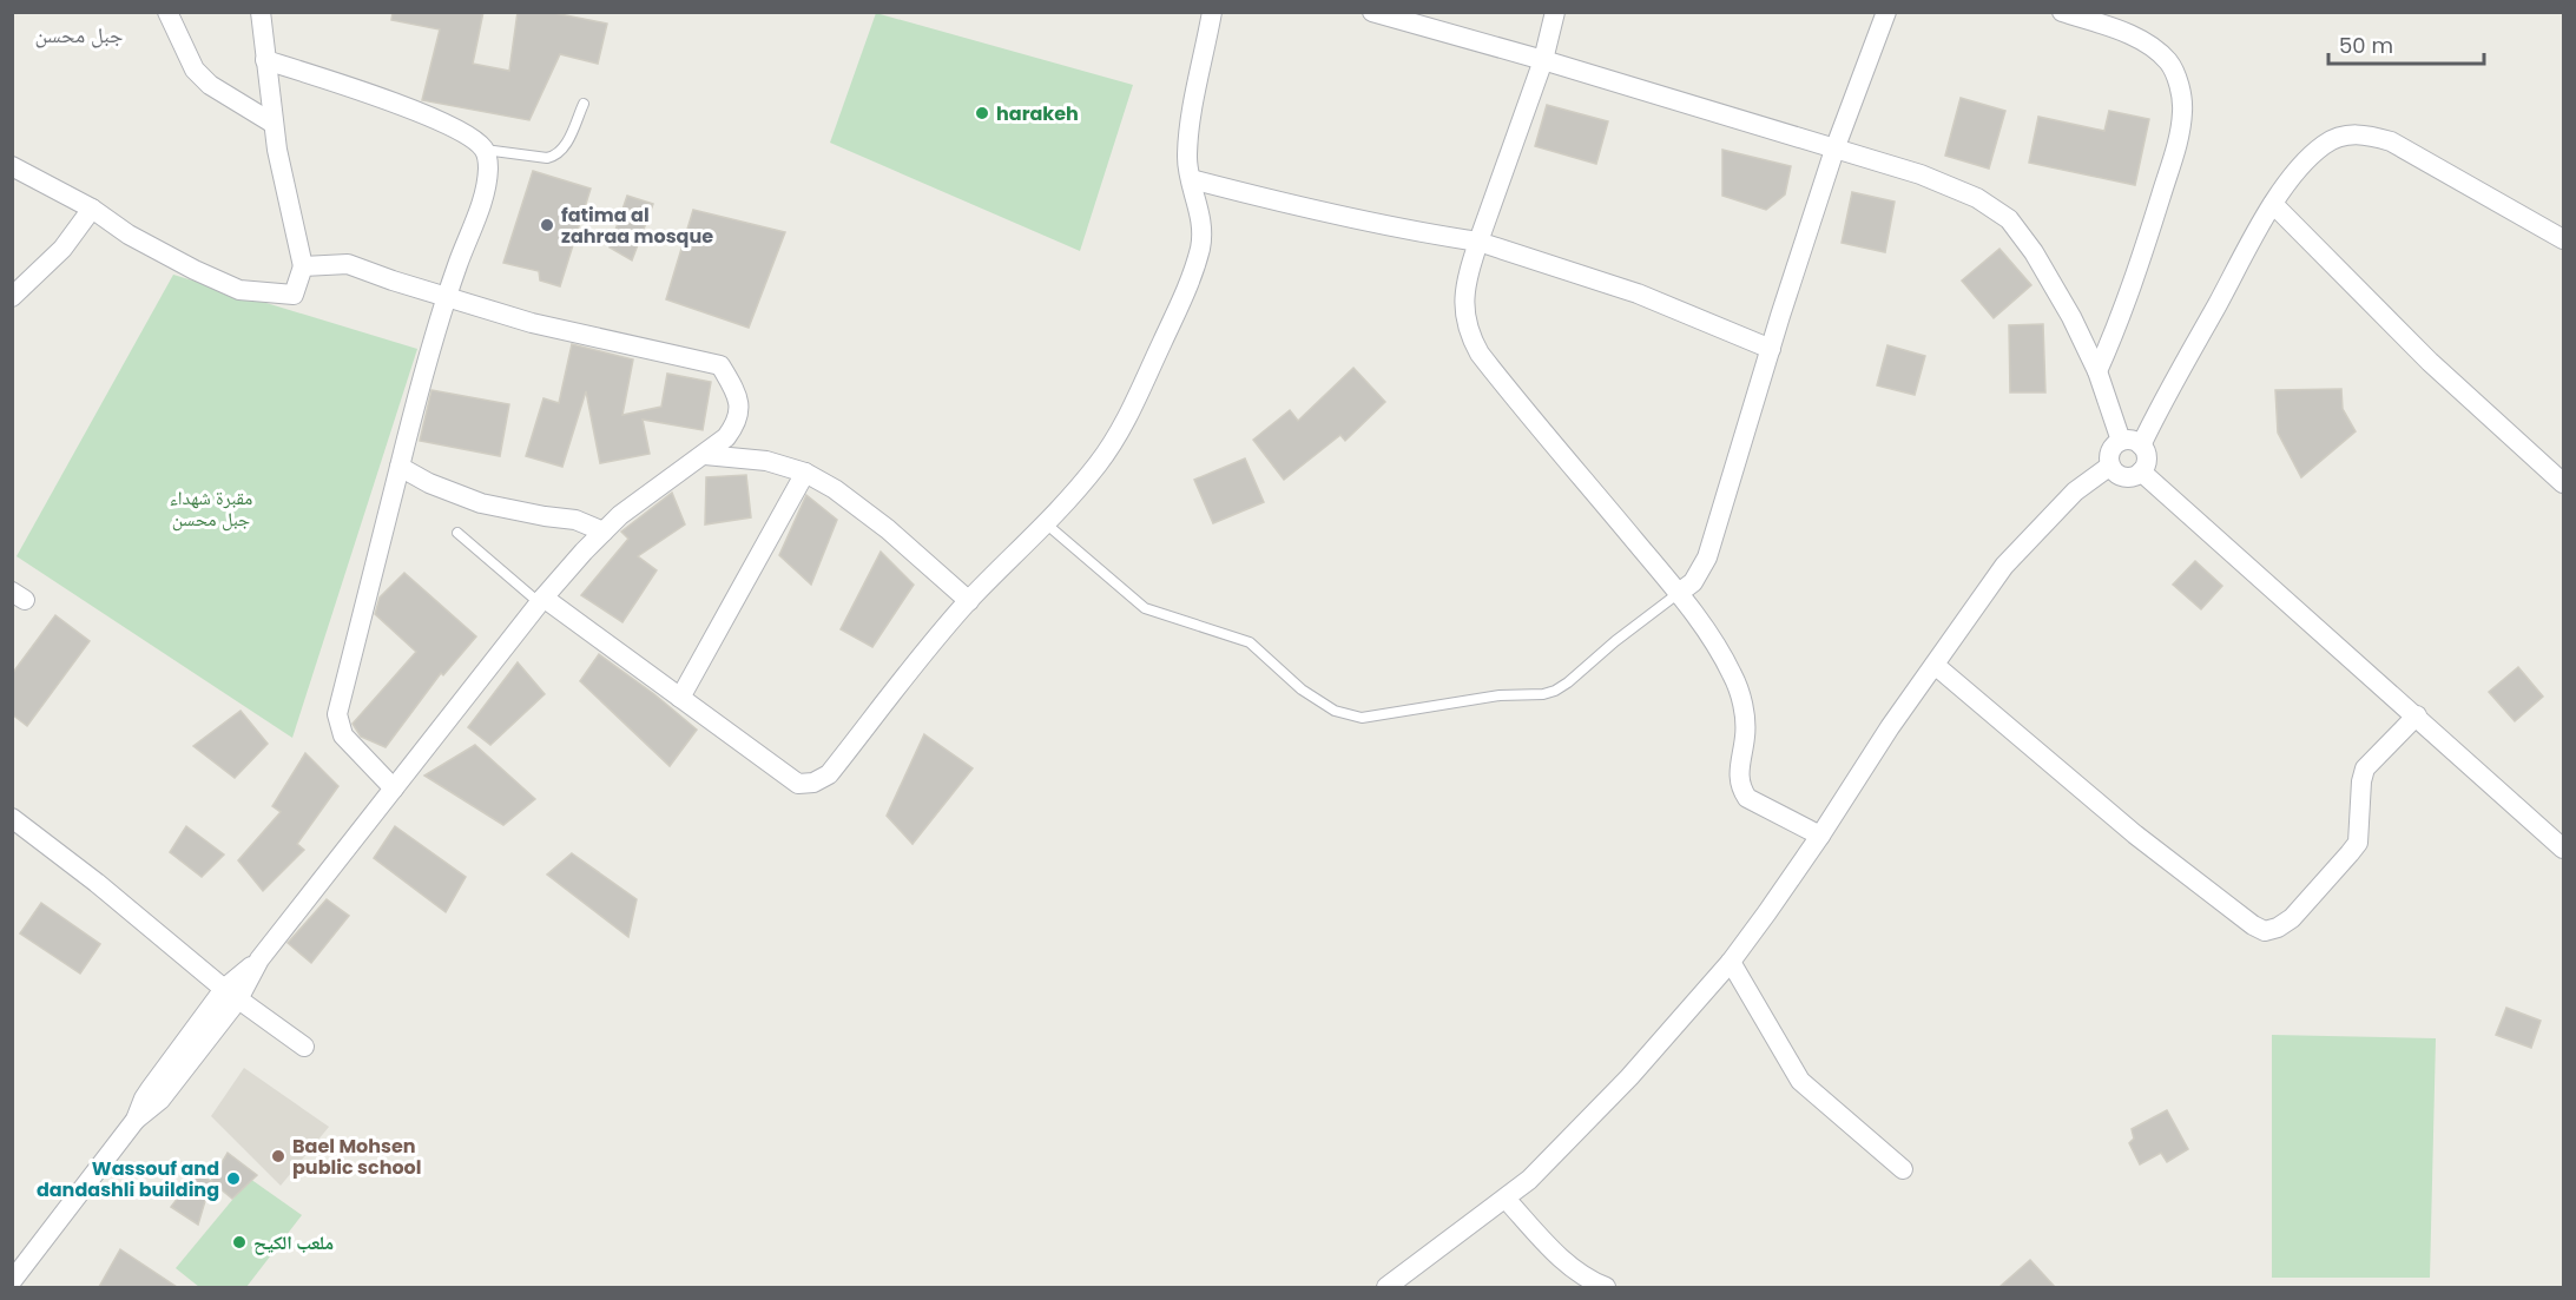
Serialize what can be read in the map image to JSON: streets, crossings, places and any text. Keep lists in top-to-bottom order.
{
  "districts": ["جبل محسن"],
  "parks": ["مقبرة شهداء جبل محسن"],
  "places": [
    "harakeh",
    "fatima al zahraa mosque",
    "Bael Mohsen public school",
    "Wassouf and dandashli building",
    "ملعب الكيح"
  ],
  "scale_bar": "50 m"
}
